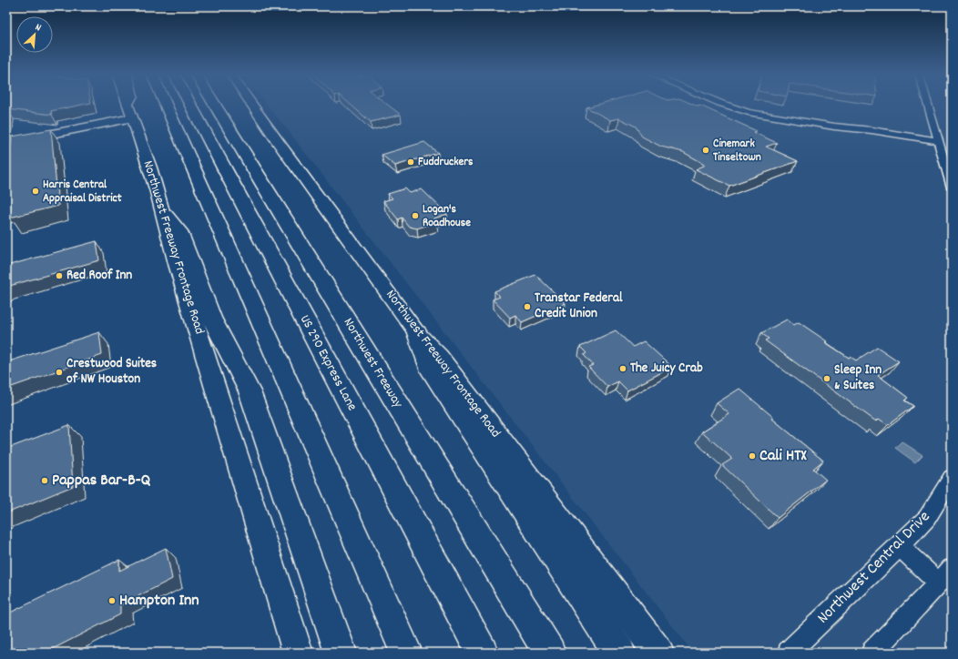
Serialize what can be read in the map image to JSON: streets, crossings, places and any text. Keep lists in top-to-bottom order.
{
  "streets": {
    "highway": ["US 290 Express Lane", "Northwest Freeway"],
    "main road": ["Northwest Freeway Frontage Road"],
    "street": ["Northwest Central Drive"]
  },
  "places": [
    "Cinemark Tinseltown",
    "Fuddruckers",
    "Harris Central Appraisal District",
    "Logan's Roadhouse",
    "Red Roof Inn",
    "Transtar Federal Credit Union",
    "The Juicy Crab",
    "Crestwood Suites of NW Houston",
    "Sleep Inn & Suites",
    "Cali HTX",
    "Pappas Bar-B-Q",
    "Hampton Inn"
  ],
  "north": "top right"
}
